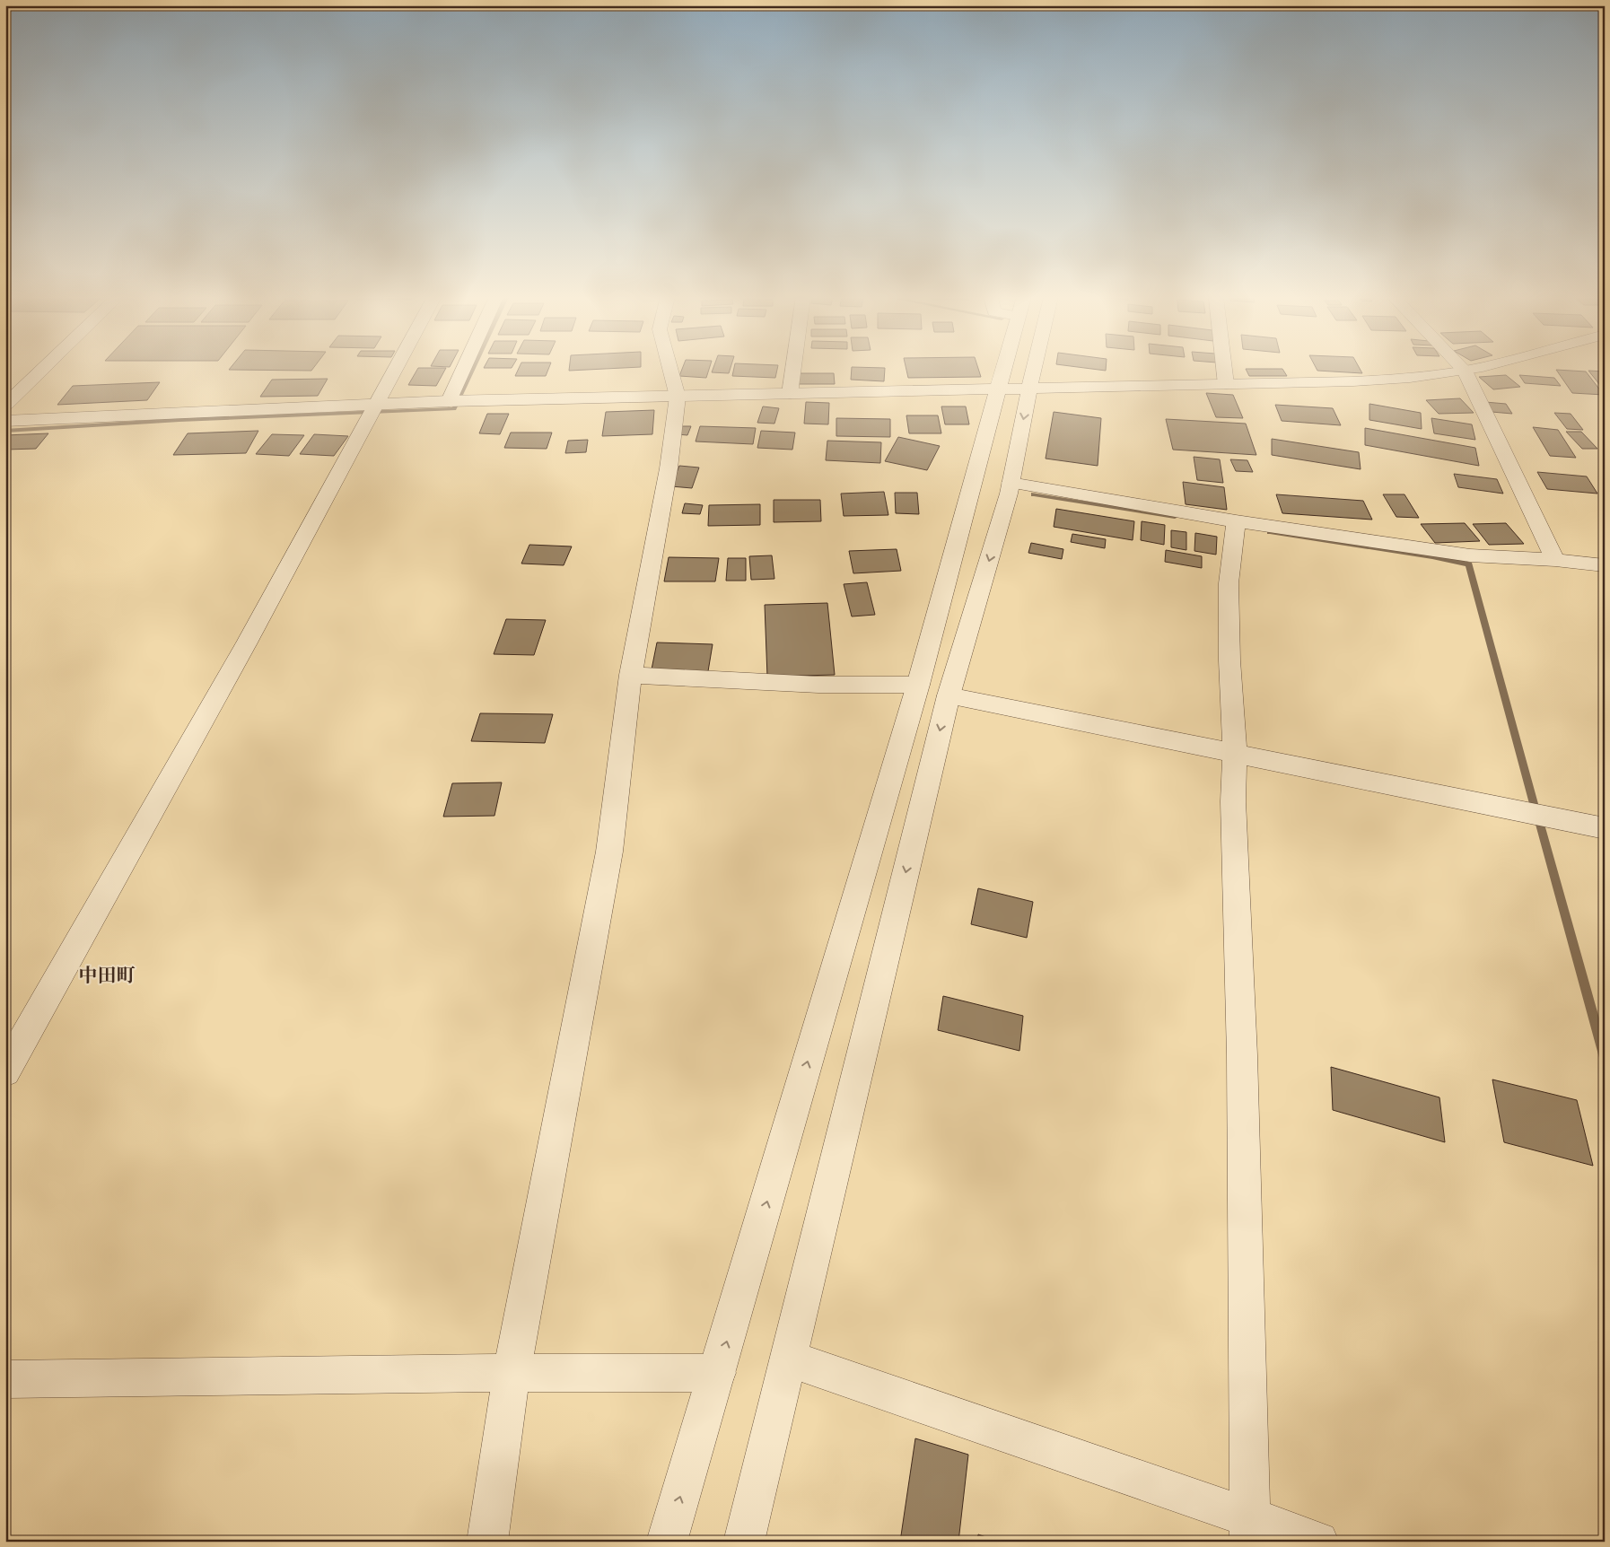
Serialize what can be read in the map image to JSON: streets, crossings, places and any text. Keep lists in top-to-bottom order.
{
  "districts": ["中田町"]
}
